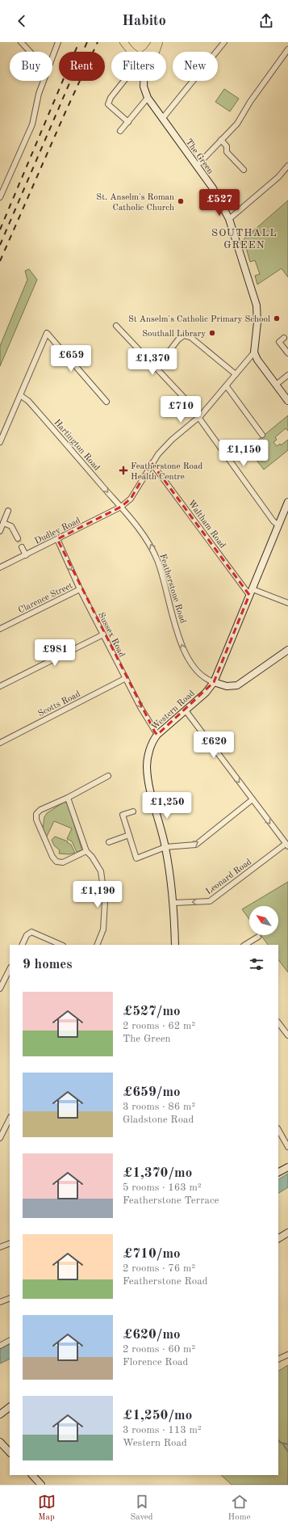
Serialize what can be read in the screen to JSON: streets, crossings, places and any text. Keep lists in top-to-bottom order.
{
  "streets": {
    "street": [
      "The Green",
      "Hartington Road",
      "Waltham Road",
      "Dudley Road",
      "Featherstone Road",
      "Clarence Street",
      "Sussex Road",
      "Scotts Road",
      "Western Road",
      "Leonard Road"
    ]
  },
  "crossings": [
    ["Hartington Road", "Dudley Road"],
    ["Hartington Road", "Featherstone Road"],
    ["Waltham Road", "Western Road"],
    ["Dudley Road", "Featherstone Road"],
    ["Dudley Road", "Sussex Road"],
    ["Featherstone Road", "Western Road"],
    ["Clarence Street", "Sussex Road"],
    ["Sussex Road", "Scotts Road"],
    ["Sussex Road", "Western Road"],
    ["Western Road", "Leonard Road"]
  ],
  "one_way": [
    "Hartington Road",
    "Featherstone Road",
    "Sussex Road",
    "Leonard Road"
  ],
  "districts": ["SOUTHALL GREEN"],
  "places": {
    "other": ["St. Anselm's Roman Catholic Church", "St Anselm's Catholic Primary School", "Southall Library"],
    "health": ["Featherstone Road Health Centre"]
  },
  "north": "top left",
  "page": {
    "header": "Habito",
    "chip": [
      "Buy",
      "Rent",
      "Filters",
      "New"
    ],
    "price": [
      "£527",
      "£659",
      "£1,370",
      "£710",
      "£1,150",
      "£981",
      "£620",
      "£1,250",
      "£1,190"
    ],
    "heading": "9 homes",
    "list": [
      {
        "name": "£527/mo",
        "note": "2 rooms · 62 m² · The Green"
      },
      {
        "name": "£659/mo",
        "note": "3 rooms · 86 m² · Gladstone Road"
      },
      {
        "name": "£1,370/mo",
        "note": "5 rooms · 163 m² · Featherstone Terrace"
      },
      {
        "name": "£710/mo",
        "note": "2 rooms · 76 m² · Featherstone Road"
      },
      {
        "name": "£620/mo",
        "note": "2 rooms · 60 m² · Florence Road"
      },
      {
        "name": "£1,250/mo",
        "note": "3 rooms · 113 m² · Western Road"
      }
    ],
    "tabs": ["Map", "Saved", "Home"]
  }
}
